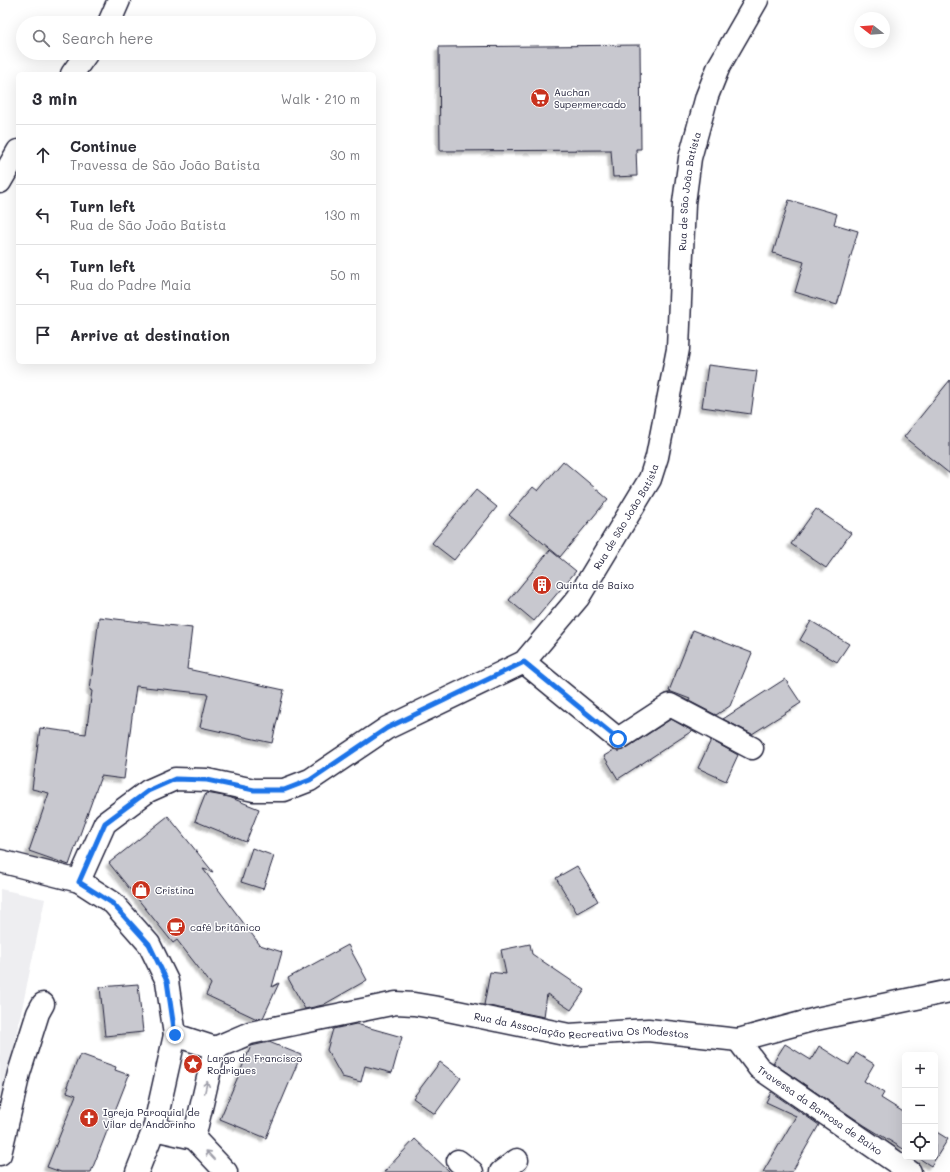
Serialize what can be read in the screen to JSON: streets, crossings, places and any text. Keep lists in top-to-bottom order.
{
  "streets": {
    "street": ["Rua de São João Batista", "Rua da Associação Recreativa Os Modestos", "Travessa da Barrosa de Baixo"]
  },
  "crossings": [
    ["Rua da Associação Recreativa Os Modestos", "Travessa da Barrosa de Baixo"]
  ],
  "places": {
    "supermarket": ["Auchan Supermercado"],
    "building": ["Quinta de Baixo"],
    "shop": ["Cristina"],
    "cafe": ["café britânico"],
    "place": ["Largo de Francisco Rodrigues"],
    "church": ["Igreja Paroquial de Vilar de Andorinho"]
  },
  "north": "left",
  "page": {
    "search": "Search here",
    "heading": ["3 min", "Walk · 210 m"],
    "list": [
      ["Continue", "Travessa de São João Batista", "30 m"],
      ["Turn left", "Rua de São João Batista", "130 m"],
      ["Turn left", "Rua do Padre Maia", "50 m"],
      "Arrive at destination"
    ],
    "map_buttons": ["+", "−"]
  }
}
